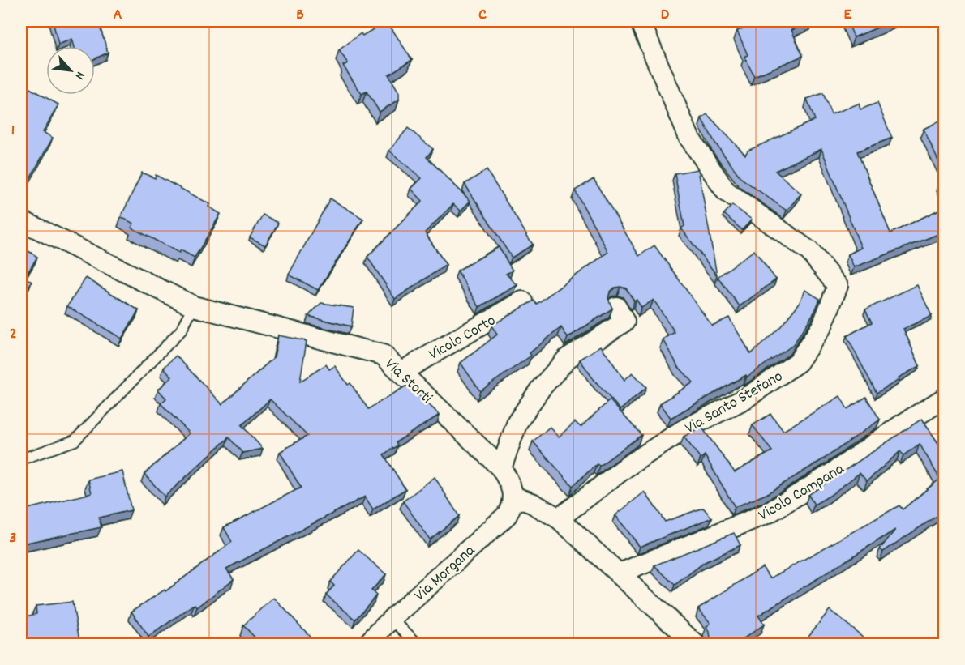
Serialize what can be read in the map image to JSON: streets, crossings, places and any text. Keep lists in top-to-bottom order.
{
  "streets": {
    "street": [
      "Vicolo Corto",
      "Via Storti",
      "Via Santo Stefano",
      "Vicolo Campana",
      "Via Morgana"
    ]
  },
  "crossings": [
    ["Vicolo Corto", "Via Storti"],
    ["Via Storti", "Via Morgana"]
  ],
  "north": "bottom right",
  "grid": {
    "columns": [
      "A",
      "B",
      "C",
      "D",
      "E"
    ],
    "rows": ["1", "2", "3"]
  }
}
